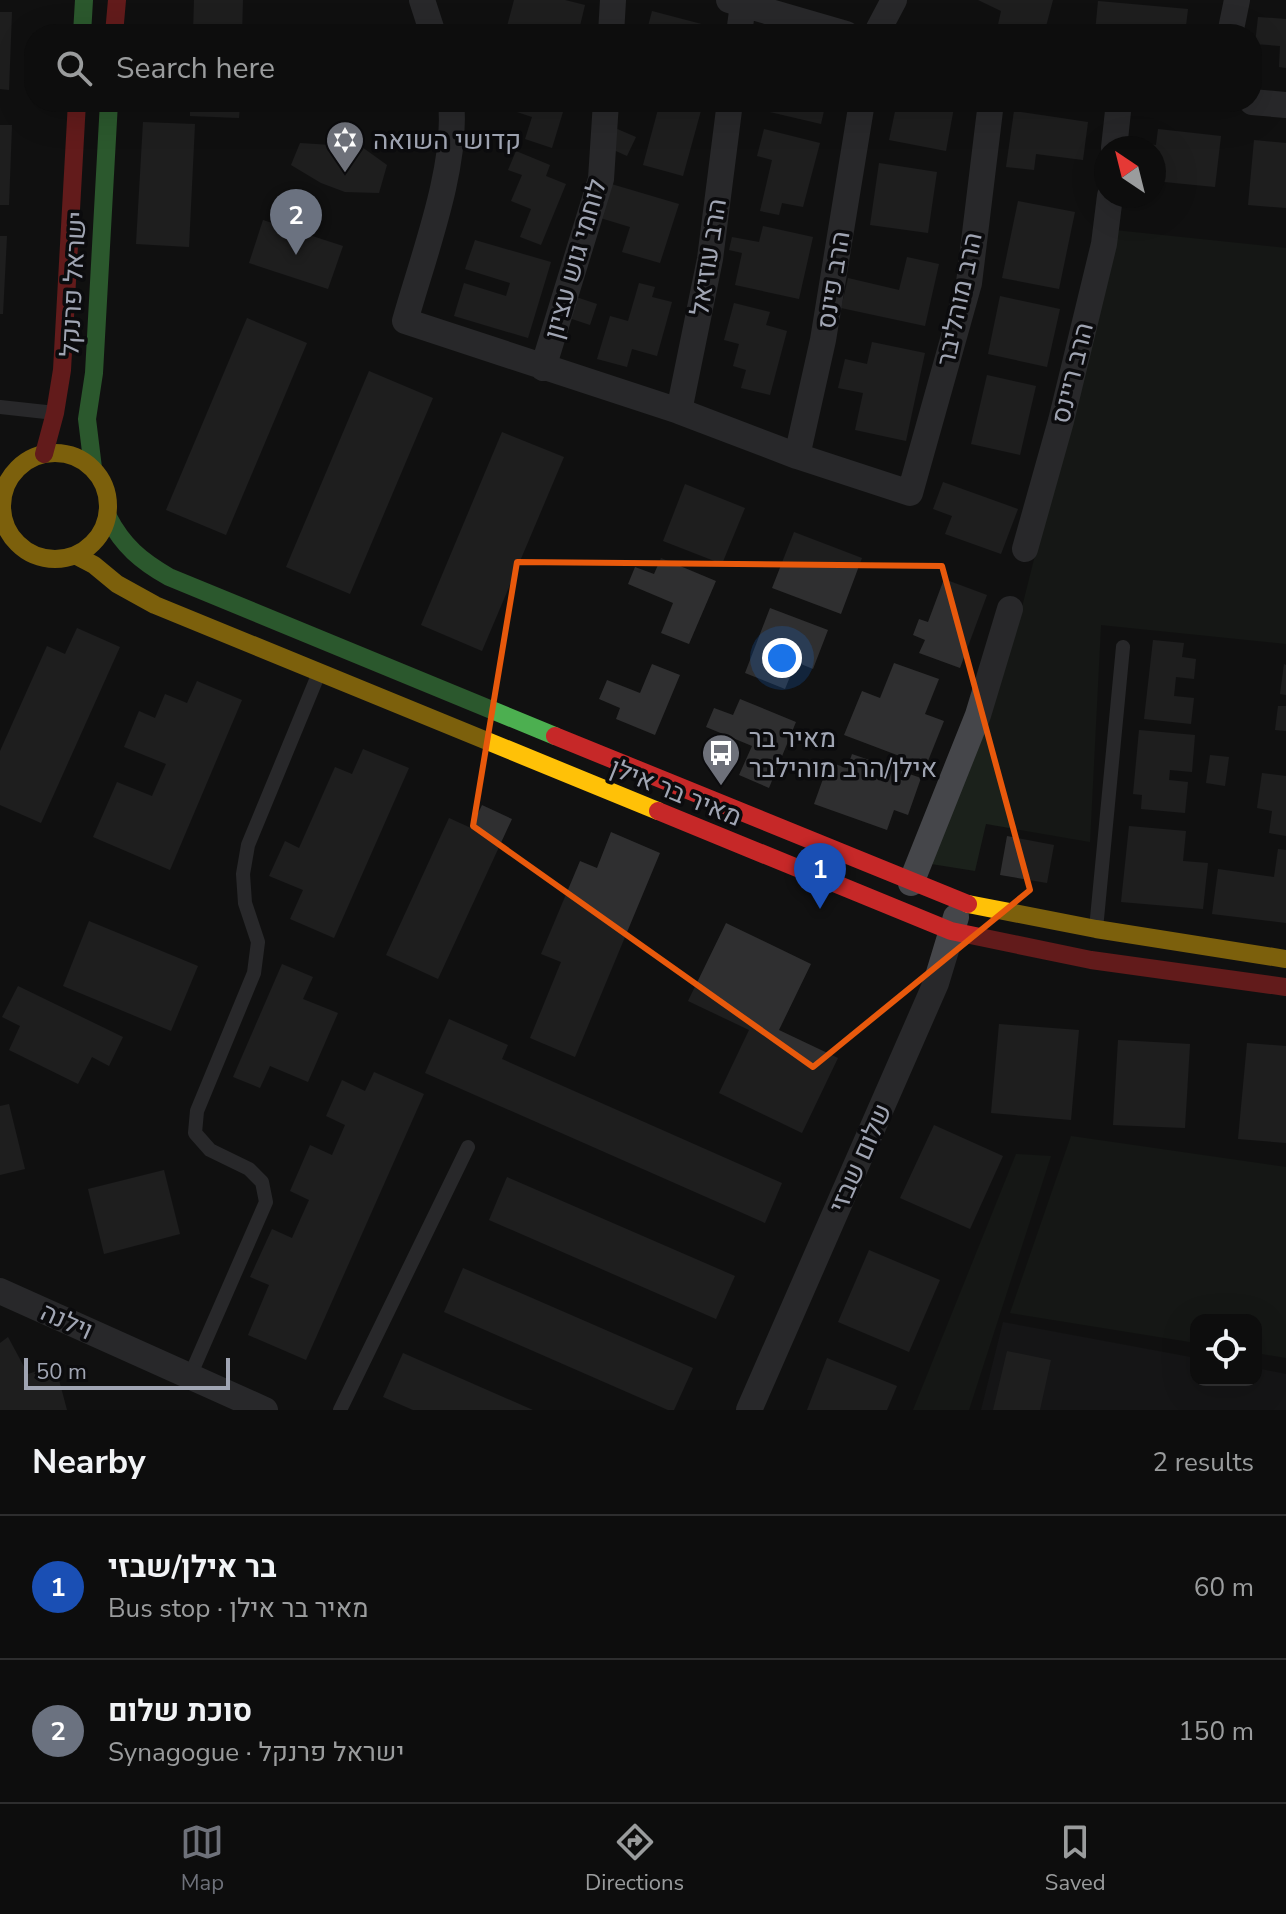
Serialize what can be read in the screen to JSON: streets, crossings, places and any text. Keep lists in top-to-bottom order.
{
  "streets": {
    "street": [
      "הרב עוזיאל",
      "לוחמי גוש עציון",
      "הרב פינס",
      "ישראל פרנקל",
      "הרב מוהליבר",
      "הרב ריינס",
      "מאיר בר אילן",
      "שלום שבזי",
      "וילנה"
    ]
  },
  "crossings": [
    ["הרב פינס", "הרב מוהליבר"],
    ["ישראל פרנקל", "מאיר בר אילן"],
    ["מאיר בר אילן", "שלום שבזי"]
  ],
  "places": {
    "synagogue": ["קדושי השואה"],
    "bus stop": ["מאיר בר אילן/הרב מוהילבר"]
  },
  "scale_bar": "50 m",
  "north": "top left",
  "page": {
    "search": "Search here",
    "pins": ["2", "1"],
    "scale": "50 m",
    "heading": ["Nearby", "2 results"],
    "list": [
      {
        "mark": "1",
        "name": "בר אילן/שבזי",
        "note": "Bus stop · מאיר בר אילן",
        "value": "60 m"
      },
      {
        "mark": "2",
        "name": "סוכת שלום",
        "note": "Synagogue · ישראל פרנקל",
        "value": "150 m"
      }
    ],
    "nav": ["Map", "Directions", "Saved"]
  }
}
